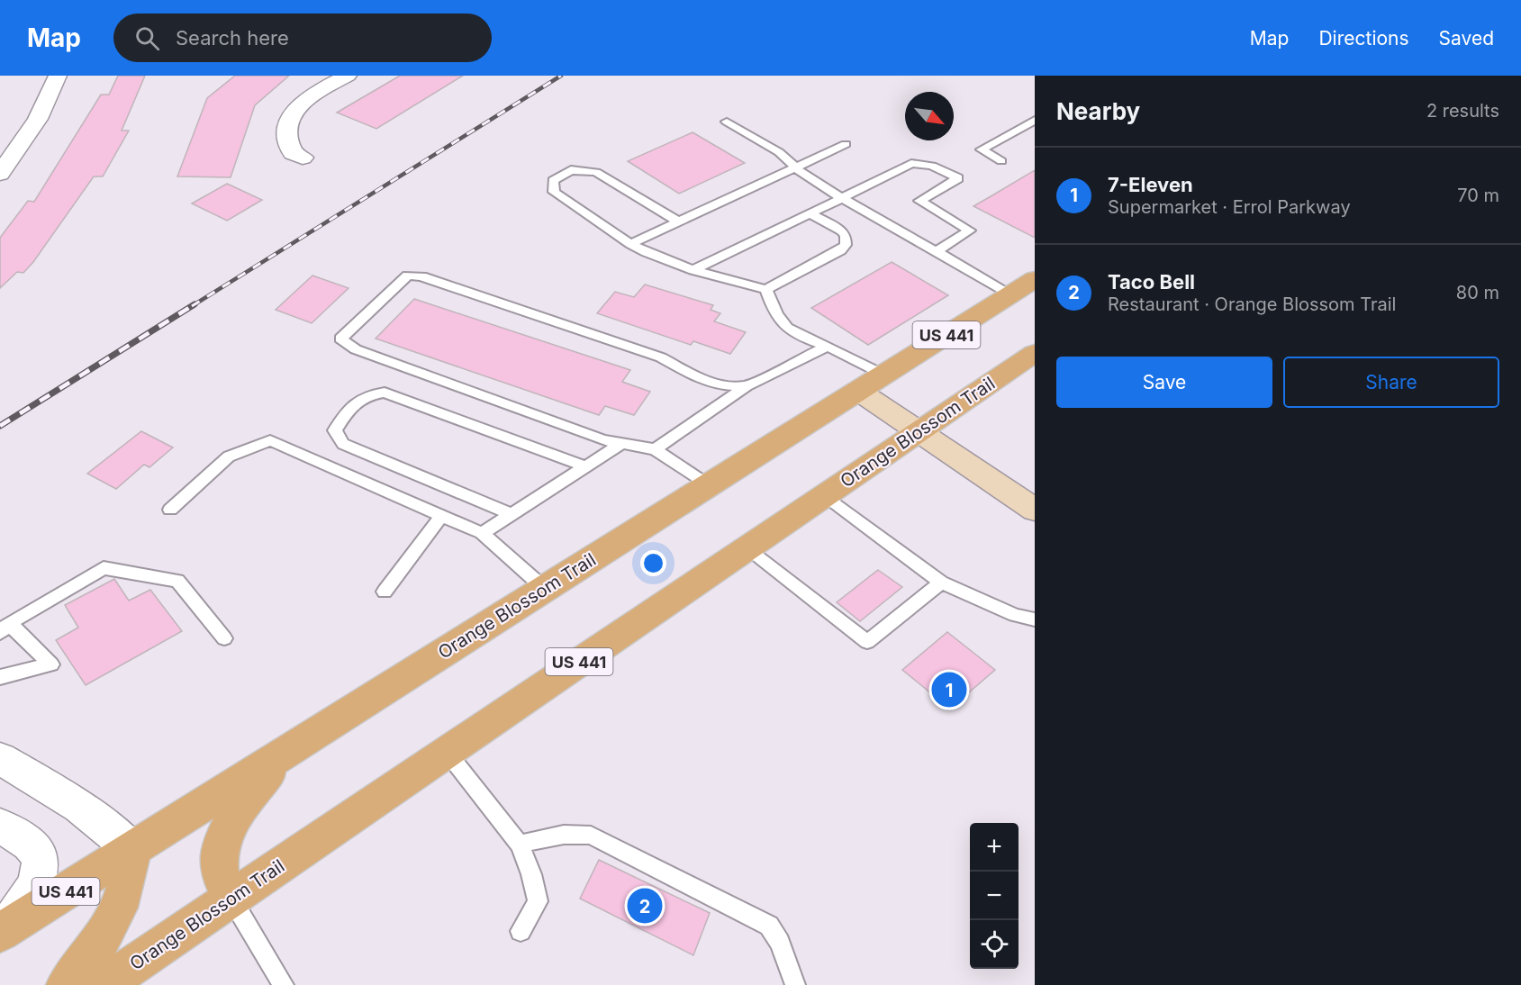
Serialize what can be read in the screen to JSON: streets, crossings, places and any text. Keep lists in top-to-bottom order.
{
  "streets": {
    "main road": ["US 441", "Orange Blossom Trail"]
  },
  "north": "bottom right",
  "page": {
    "header": "Map",
    "search": "Search here",
    "nav": ["Map", "Directions", "Saved"],
    "heading": ["Nearby", "2 results"],
    "list": [
      {
        "mark": "1",
        "name": "7-Eleven",
        "note": "Supermarket · Errol Parkway",
        "value": "70 m"
      },
      {
        "mark": "2",
        "name": "Taco Bell",
        "note": "Restaurant · Orange Blossom Trail",
        "value": "80 m"
      }
    ],
    "buttons": ["Save", "Share"],
    "pins": ["1", "2"],
    "map_buttons": ["+", "−"]
  }
}
